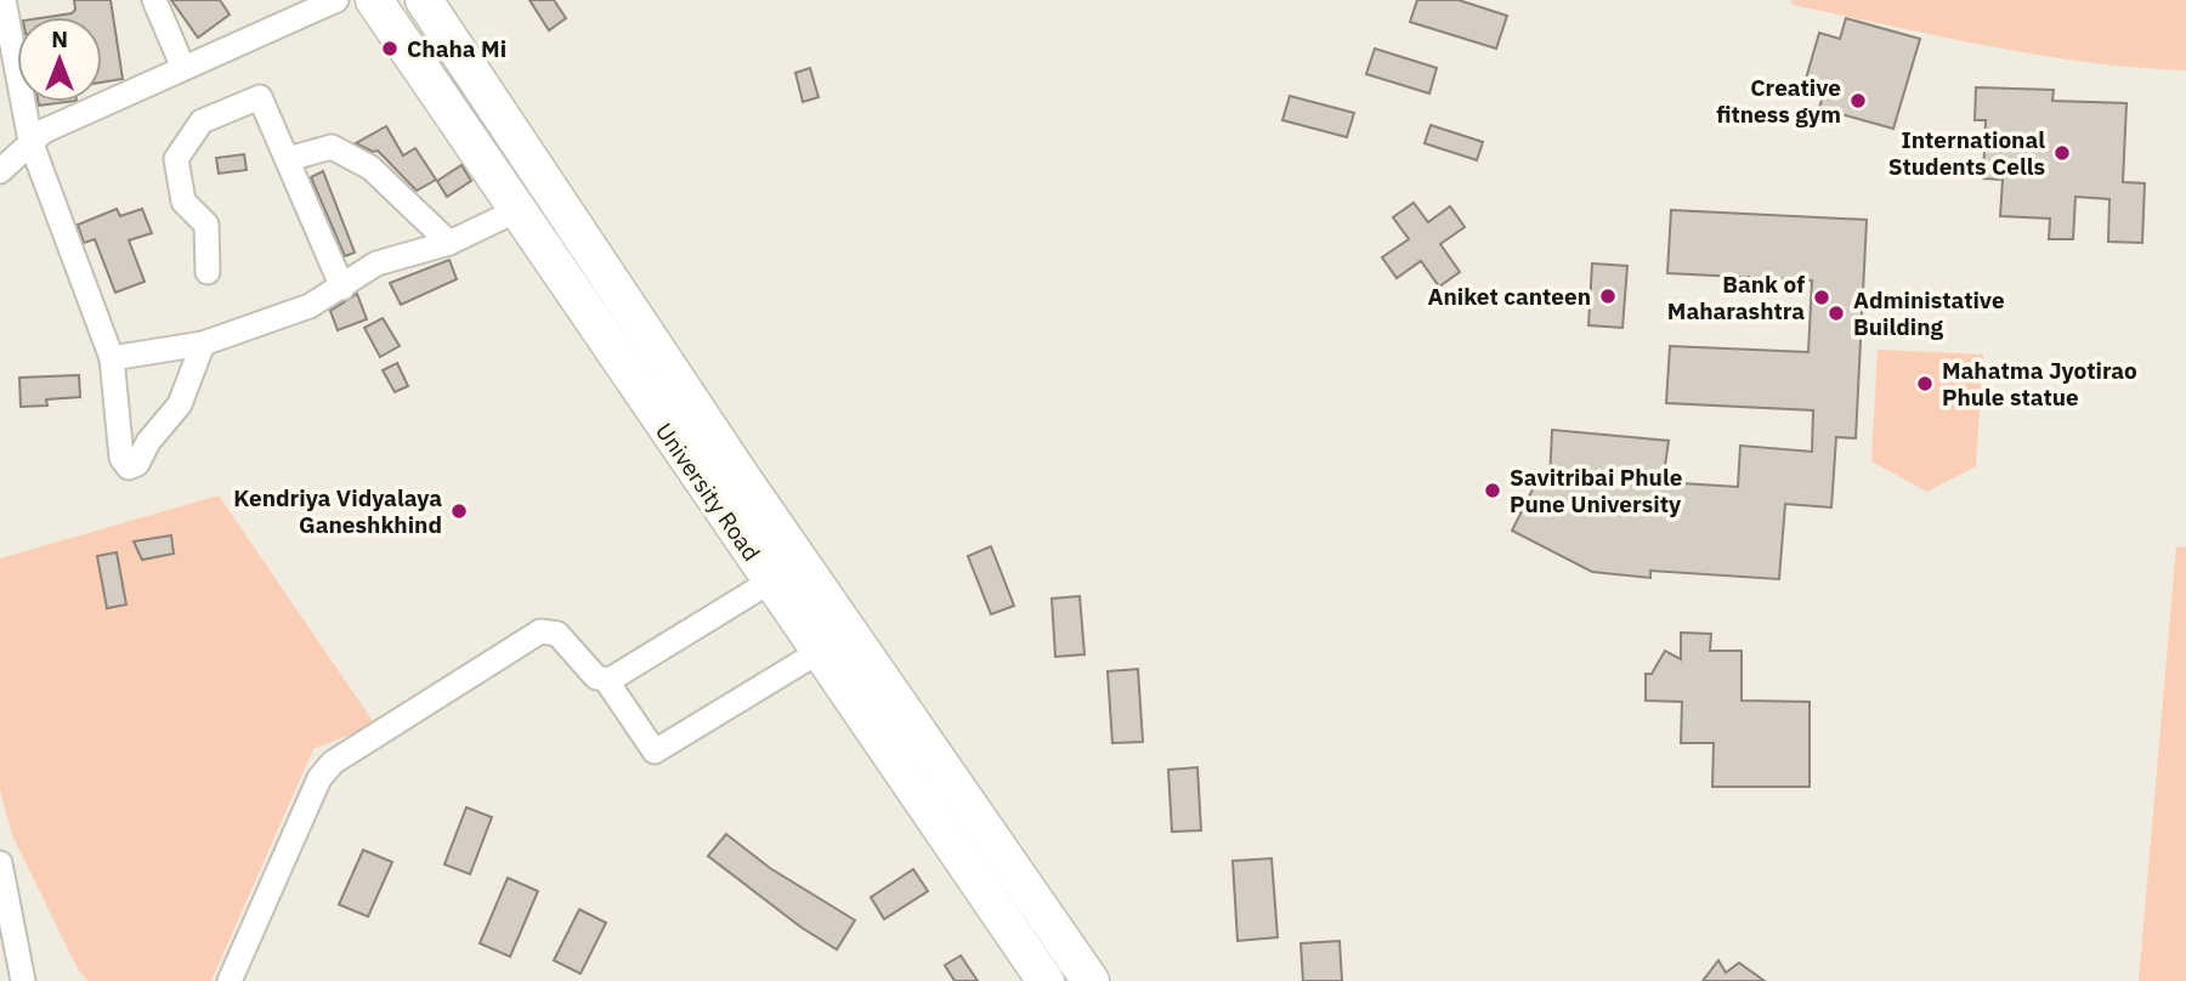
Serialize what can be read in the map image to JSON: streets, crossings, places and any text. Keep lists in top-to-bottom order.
{
  "streets": {
    "main road": ["University Road"]
  },
  "places": [
    "Chaha Mi",
    "Creative fitness gym",
    "International Students Cells",
    "Aniket canteen",
    "Bank of Maharashtra",
    "Administative Building",
    "Mahatma Jyotirao Phule statue",
    "Savitribai Phule Pune University",
    "Kendriya Vidyalaya Ganeshkhind"
  ],
  "north": "top"
}
